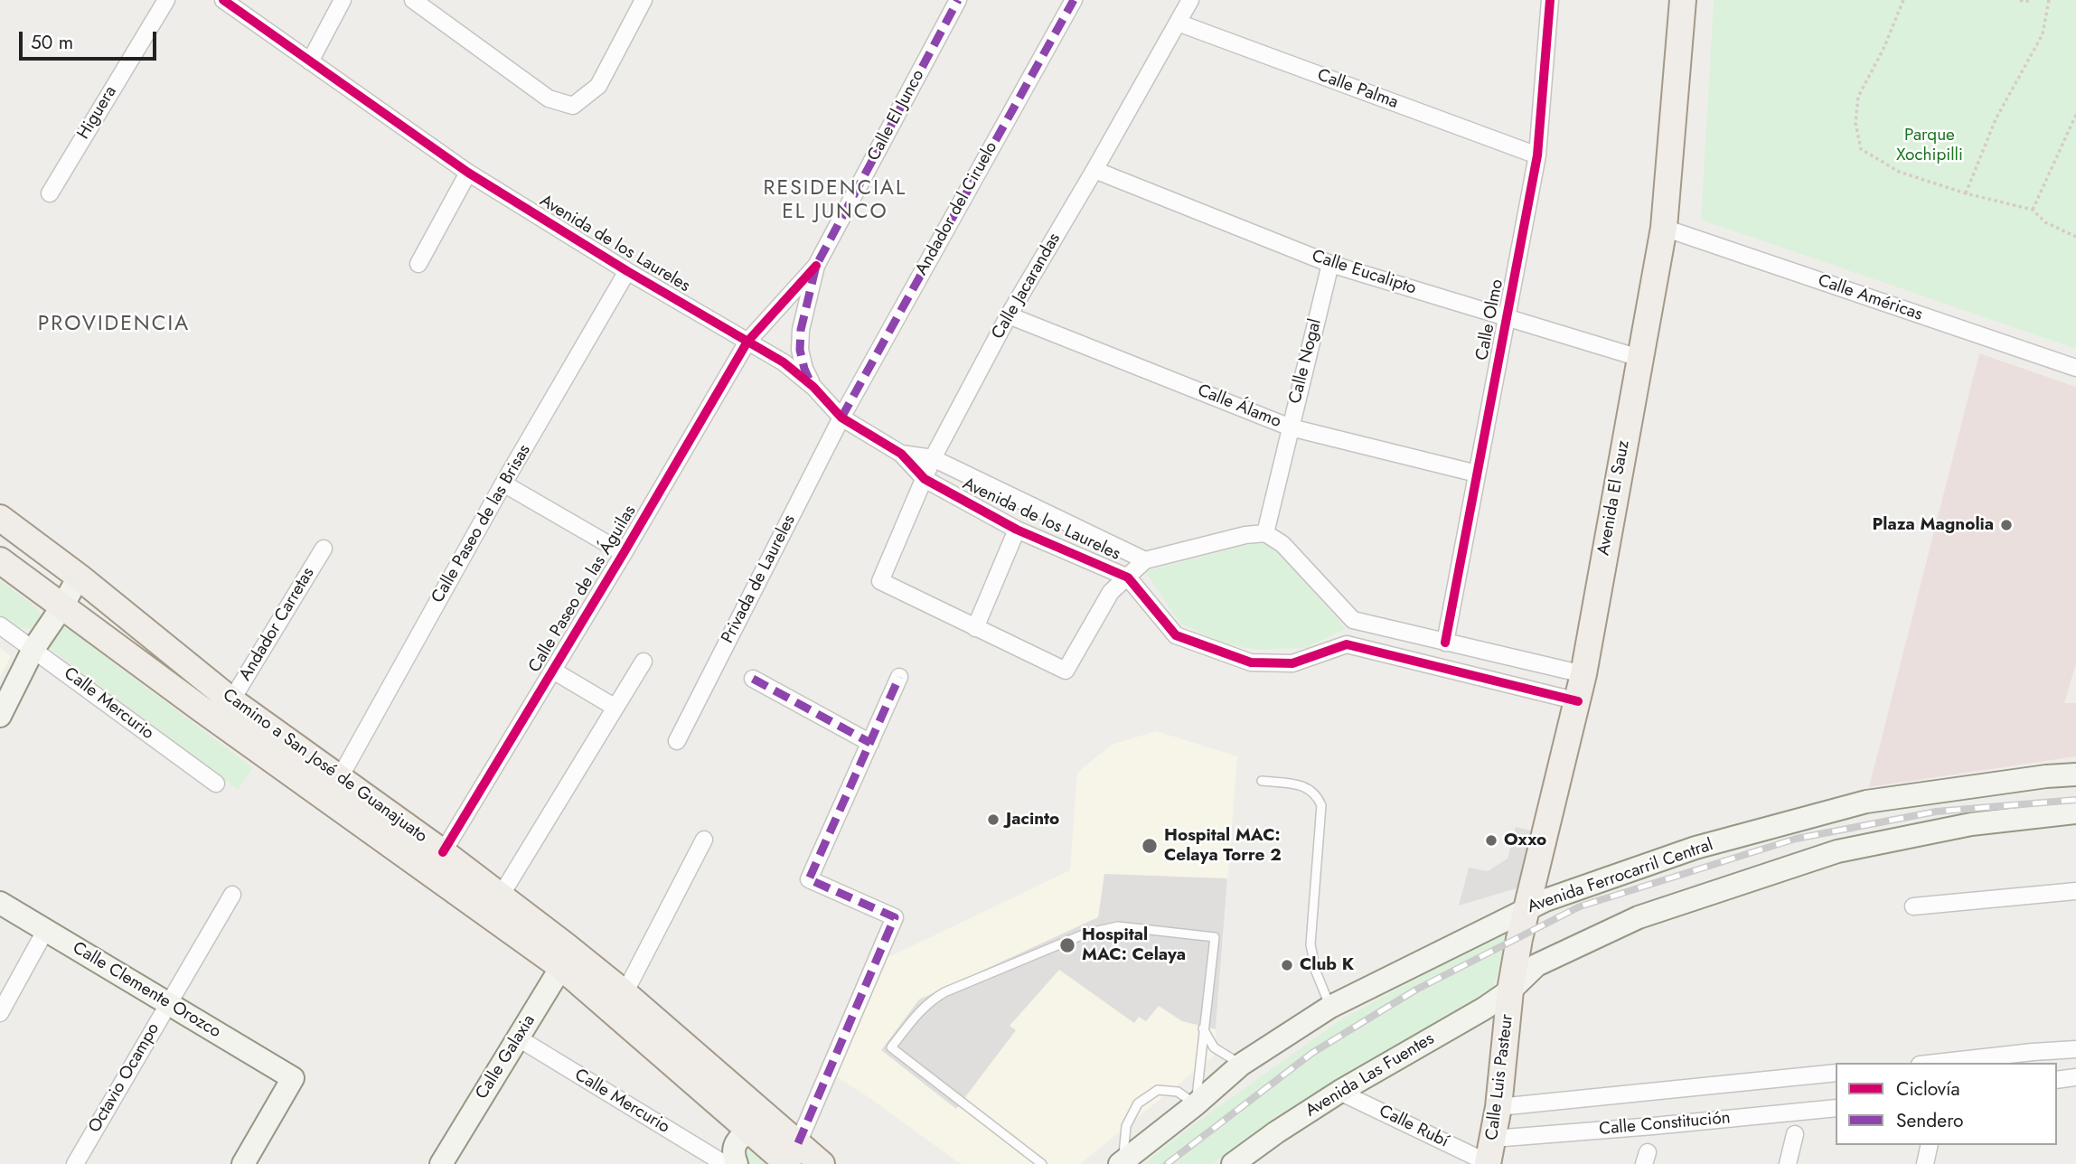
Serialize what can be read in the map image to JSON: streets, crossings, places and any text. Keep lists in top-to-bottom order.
{
  "streets": {
    "main road": [
      "Avenida El Sauz",
      "Camino a San José de Guanajuato",
      "Avenida Ferrocarril Central",
      "Calle Clemente Orozco",
      "Calle Galaxia",
      "Avenida Las Fuentes",
      "Calle Luis Pasteur"
    ],
    "street": [
      "Calle Palma",
      "Higuera",
      "Calle El Junco",
      "Andador del Ciruelo",
      "Avenida de los Laureles",
      "Calle Eucalipto",
      "Calle Jacarandas",
      "Calle Américas",
      "Calle Olmo",
      "Calle Nogal",
      "Calle Álamo",
      "Calle Paseo de las Brisas",
      "Privada de Laureles",
      "Calle Paseo de las Águilas",
      "Andador Carretas",
      "Calle Mercurio",
      "Octavio Ocampo",
      "Calle Constitución",
      "Calle Rubí"
    ]
  },
  "crossings": [
    ["Calle Palma", "Calle Jacarandas"],
    ["Calle Palma", "Calle Olmo"],
    ["Calle El Junco", "Avenida de los Laureles"],
    ["Calle El Junco", "Calle Paseo de las Águilas"],
    ["Andador del Ciruelo", "Avenida de los Laureles"],
    ["Andador del Ciruelo", "Privada de Laureles"],
    ["Avenida de los Laureles", "Calle Jacarandas"],
    ["Avenida de los Laureles", "Calle Nogal"],
    ["Avenida de los Laureles", "Avenida El Sauz"],
    ["Avenida de los Laureles", "Calle Paseo de las Brisas"],
    ["Avenida de los Laureles", "Privada de Laureles"],
    ["Avenida de los Laureles", "Calle Paseo de las Águilas"],
    ["Calle Eucalipto", "Calle Jacarandas"],
    ["Calle Eucalipto", "Calle Olmo"],
    ["Calle Eucalipto", "Calle Nogal"],
    ["Calle Eucalipto", "Avenida El Sauz"],
    ["Calle Jacarandas", "Calle Álamo"],
    ["Calle Américas", "Avenida El Sauz"],
    ["Calle Olmo", "Calle Álamo"],
    ["Calle Nogal", "Calle Álamo"],
    ["Avenida El Sauz", "Avenida Ferrocarril Central"],
    ["Avenida El Sauz", "Avenida Las Fuentes"],
    ["Avenida El Sauz", "Calle Luis Pasteur"],
    ["Calle Paseo de las Brisas", "Camino a San José de Guanajuato"],
    ["Calle Paseo de las Águilas", "Camino a San José de Guanajuato"],
    ["Andador Carretas", "Camino a San José de Guanajuato"],
    ["Calle Mercurio", "Calle Galaxia"],
    ["Camino a San José de Guanajuato", "Calle Galaxia"],
    ["Calle Clemente Orozco", "Octavio Ocampo"],
    ["Avenida Las Fuentes", "Calle Luis Pasteur"],
    ["Avenida Las Fuentes", "Calle Rubí"],
    ["Calle Luis Pasteur", "Calle Constitución"],
    ["Calle Luis Pasteur", "Calle Rubí"],
    ["Calle Constitución", "Calle Rubí"]
  ],
  "districts": ["RESIDENCIAL EL JUNCO", "PROVIDENCIA"],
  "parks": ["Parque Xochipilli"],
  "places": [
    "Plaza Magnolia",
    "Jacinto",
    "Oxxo",
    "Hospital MAC: Celaya Torre 2",
    "Hospital MAC: Celaya",
    "Club K"
  ],
  "legend": ["Ciclovía", "Sendero"],
  "scale_bar": "50 m"
}
